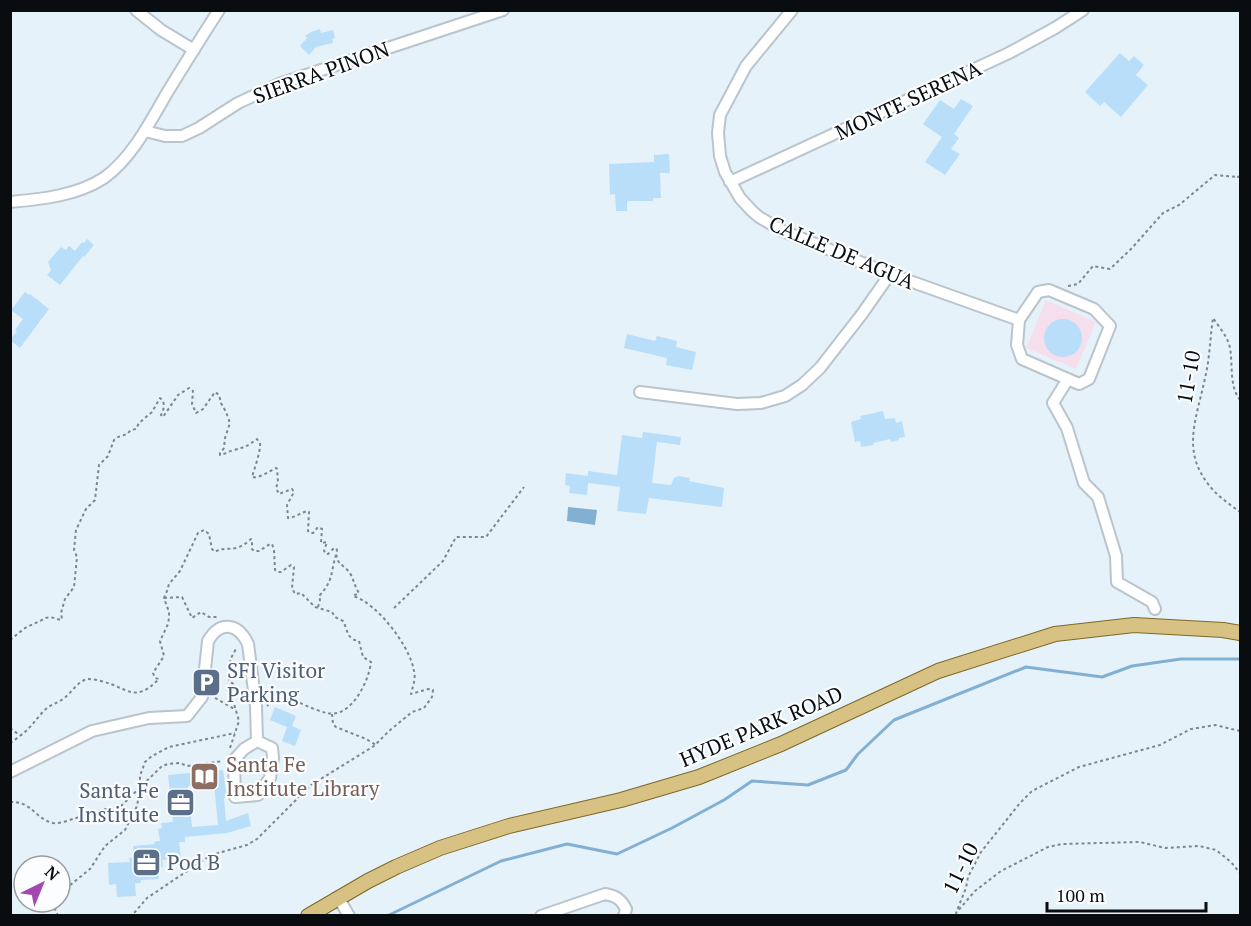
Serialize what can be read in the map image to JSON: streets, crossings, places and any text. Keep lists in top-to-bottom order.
{
  "streets": {
    "main road": ["HYDE PARK ROAD"],
    "street": ["SIERRA PINON", "MONTE SERENA", "CALLE DE AGUA"],
    "path": ["11-10"]
  },
  "crossings": [
    ["MONTE SERENA", "CALLE DE AGUA"]
  ],
  "places": {
    "parking": ["SFI Visitor Parking"],
    "library": ["Santa Fe Institute Library"],
    "office": ["Santa Fe Institute", "Pod B"]
  },
  "scale_bar": "100 m",
  "north": "top right"
}
